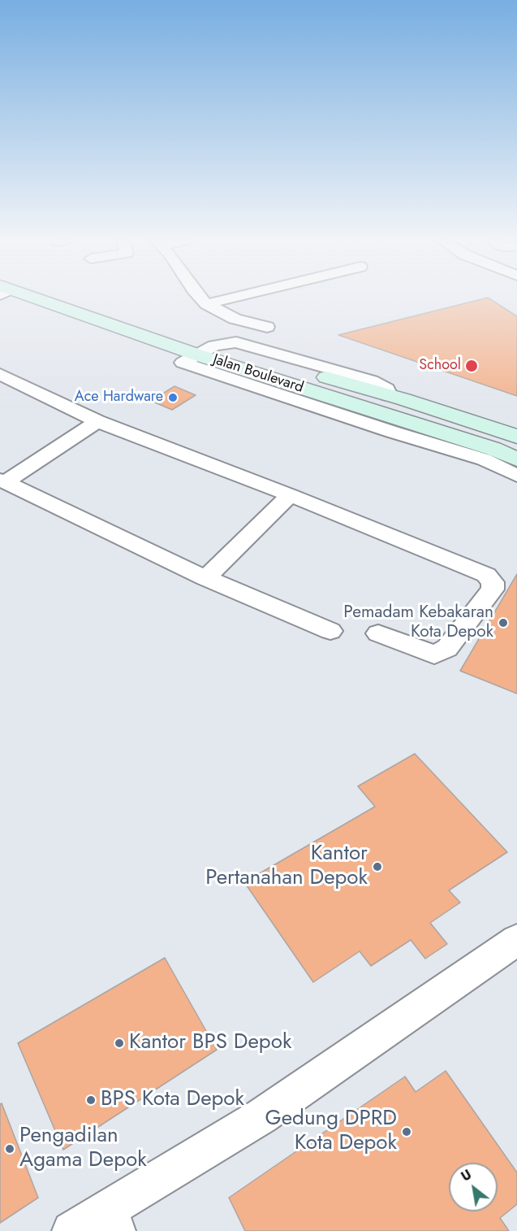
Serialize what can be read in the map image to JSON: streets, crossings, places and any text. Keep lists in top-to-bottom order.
{
  "streets": {
    "main road": ["Jalan Boulevard"]
  },
  "places": [
    "School",
    "Ace Hardware",
    "Pemadam Kebakaran Kota Depok",
    "Kantor Pertanahan Depok",
    "Kantor BPS Depok",
    "BPS Kota Depok",
    "Gedung DPRD Kota Depok",
    "Pengadilan Agama Depok"
  ],
  "north": "top left"
}
